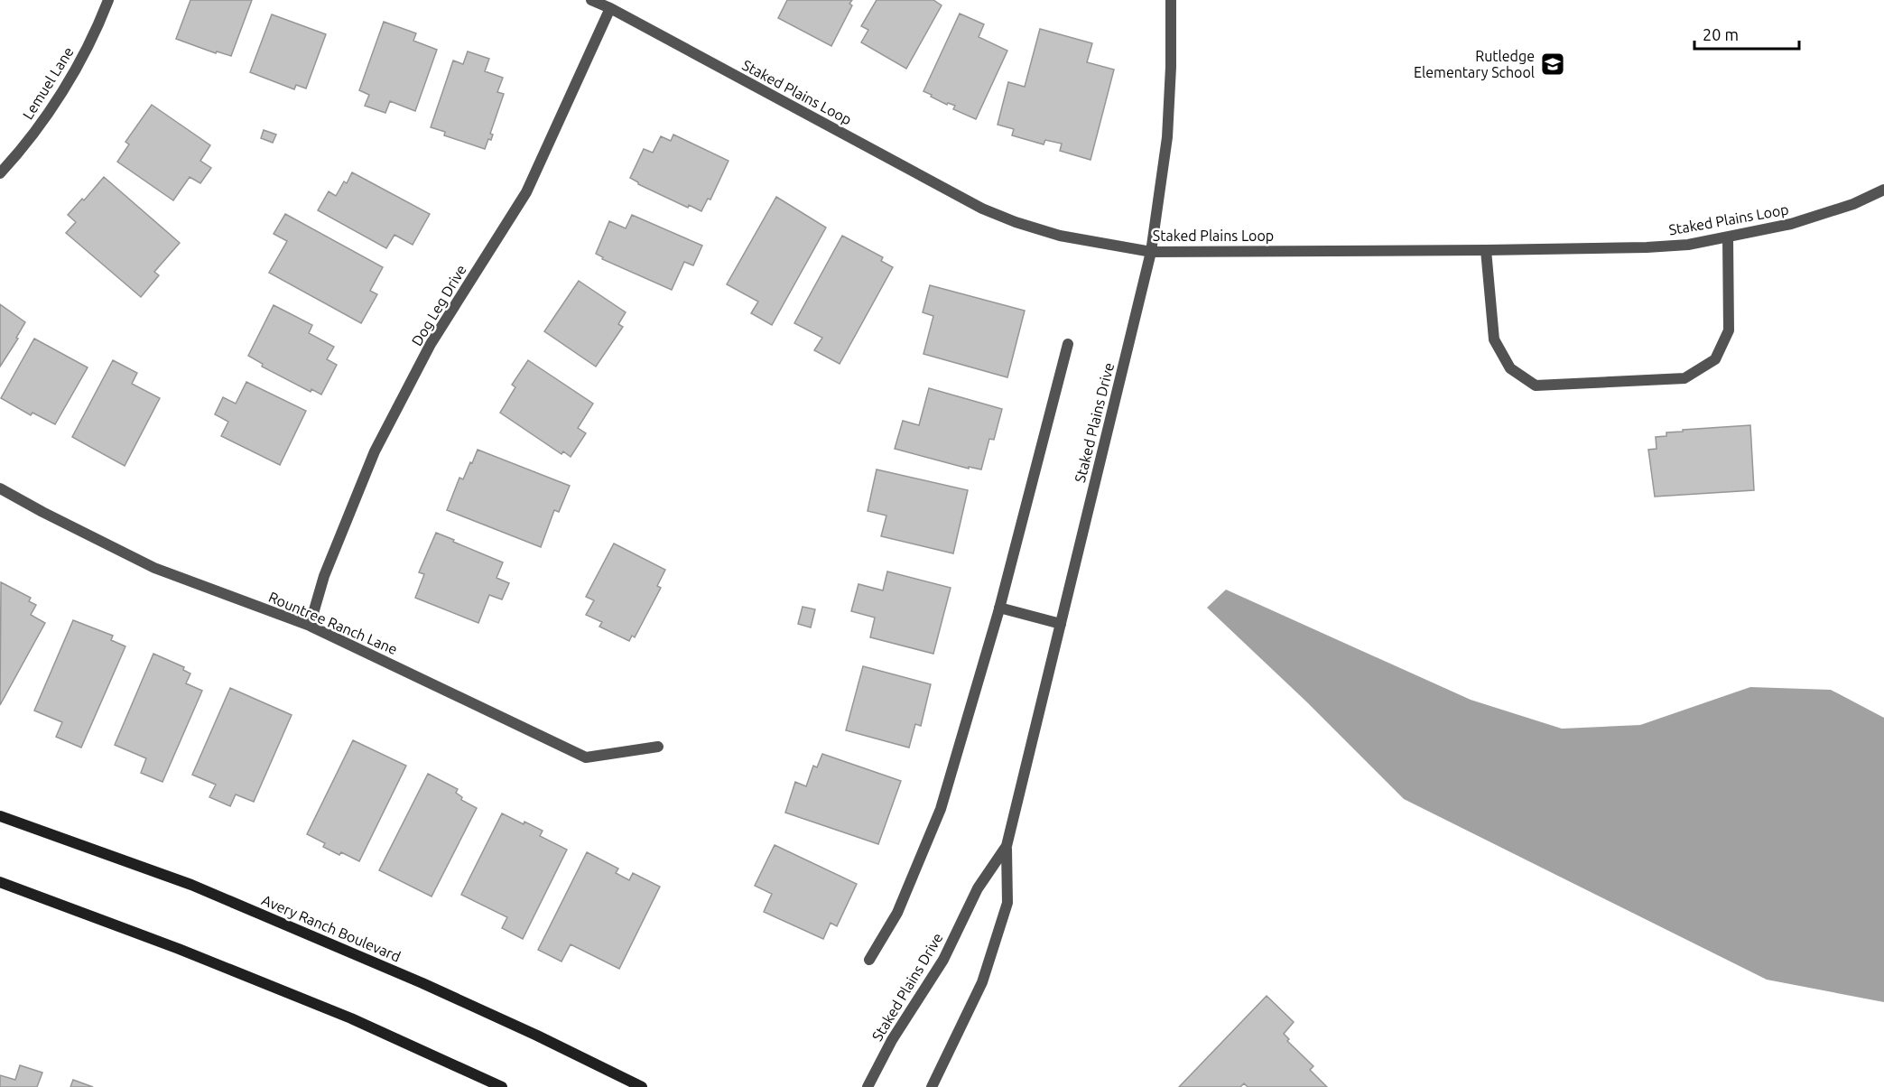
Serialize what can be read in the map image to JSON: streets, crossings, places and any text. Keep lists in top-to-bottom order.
{
  "streets": {
    "main road": ["Avery Ranch Boulevard"],
    "street": [
      "Lemuel Lane",
      "Staked Plains Loop",
      "Dog Leg Drive",
      "Staked Plains Drive",
      "Rountree Ranch Lane"
    ]
  },
  "crossings": [
    ["Staked Plains Loop", "Dog Leg Drive"],
    ["Staked Plains Loop", "Staked Plains Drive"],
    ["Dog Leg Drive", "Rountree Ranch Lane"]
  ],
  "places": {
    "school or university": ["Rutledge Elementary School"]
  },
  "scale_bar": "20 m"
}
